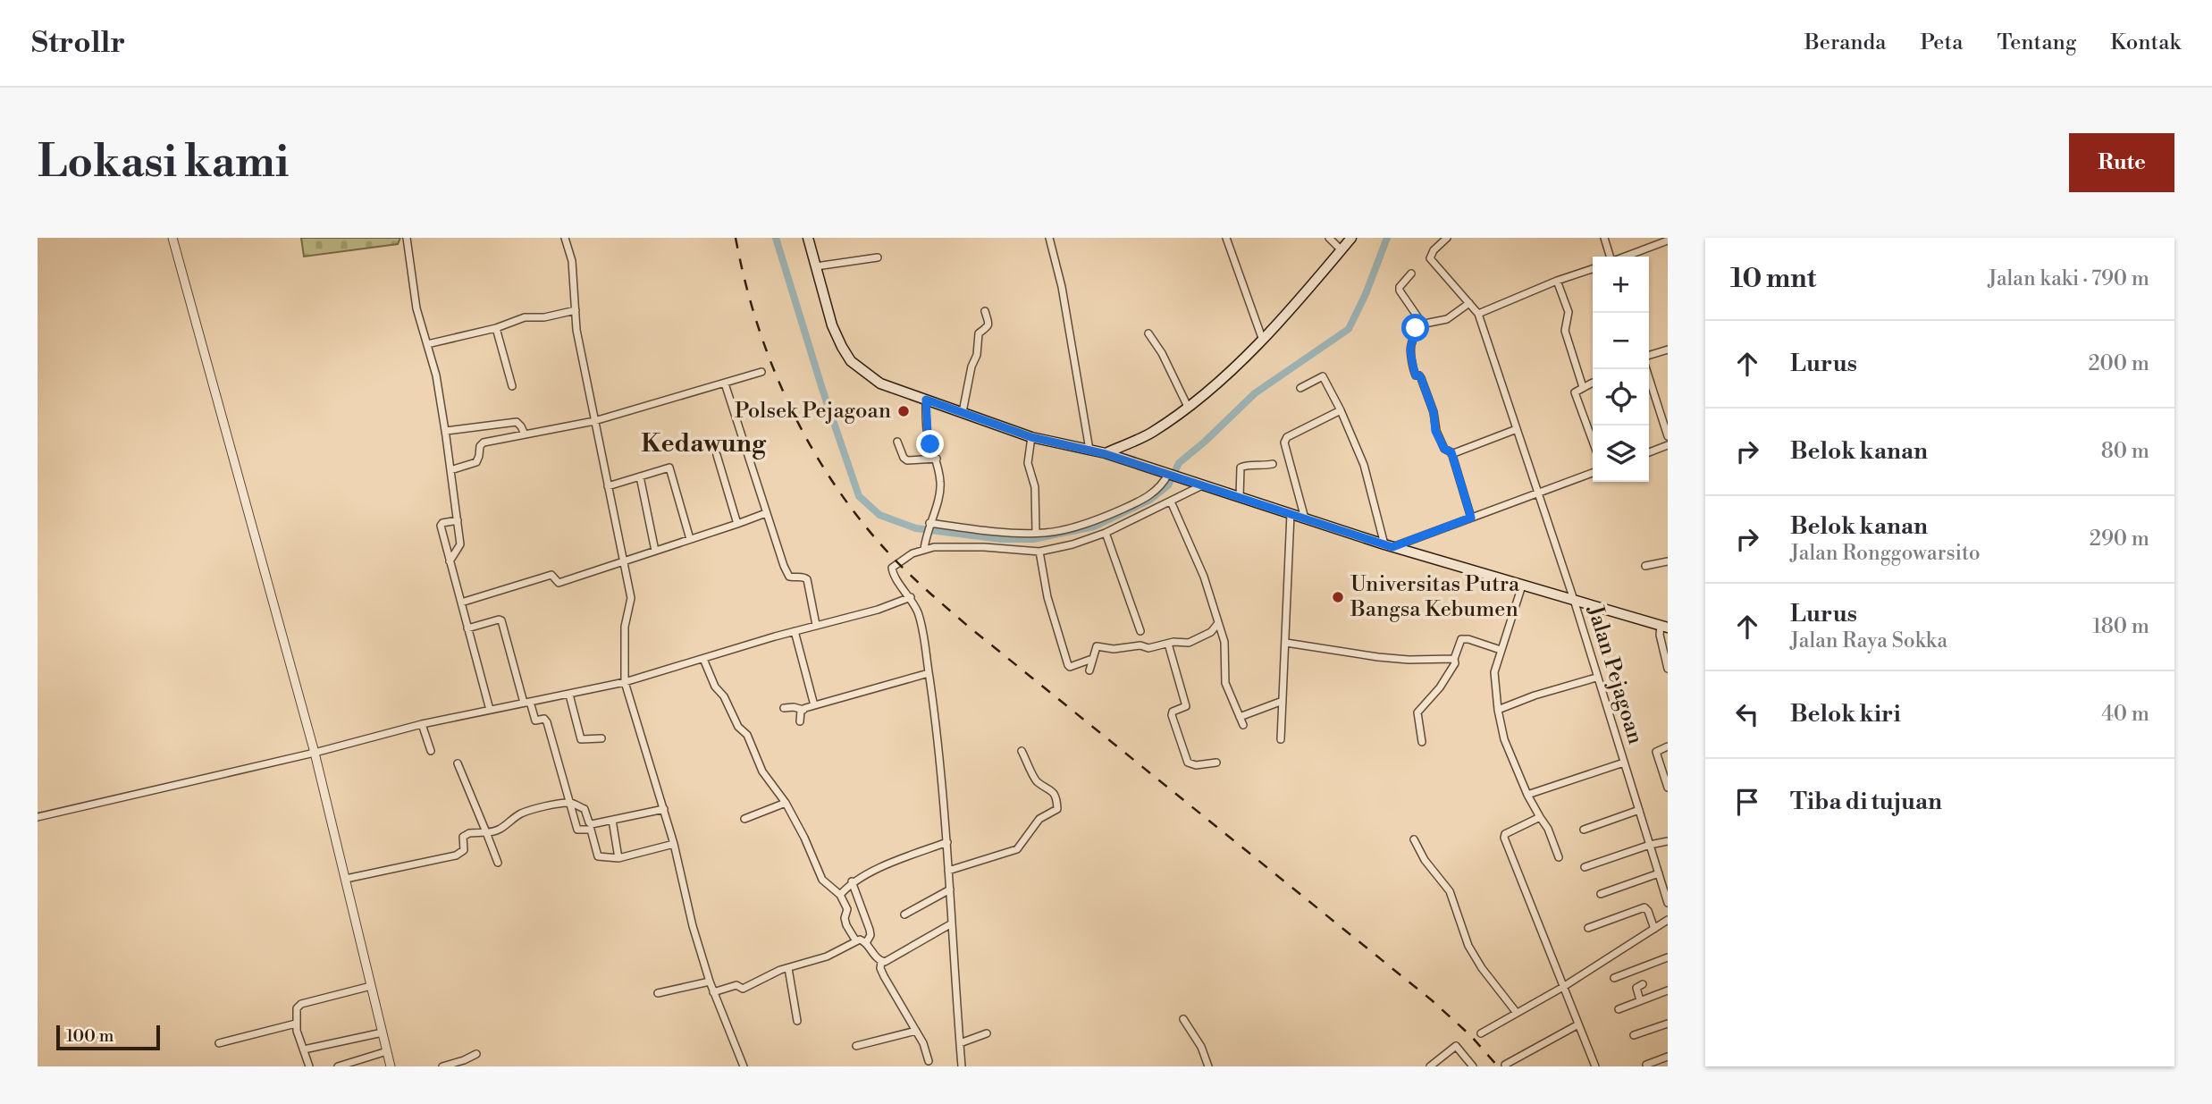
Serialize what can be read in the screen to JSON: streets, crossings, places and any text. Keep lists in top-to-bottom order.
{
  "streets": {
    "street": ["Jalan Pejagoan"]
  },
  "districts": ["Kedawung"],
  "places": ["Polsek Pejagoan", "Universitas Putra Bangsa Kebumen"],
  "scale_bar": "100 m",
  "page": {
    "header": "Strollr",
    "nav": [
      "Beranda",
      "Peta",
      "Tentang",
      "Kontak"
    ],
    "buttons": "Rute",
    "title": "Lokasi kami",
    "heading": ["10 mnt", "Jalan kaki · 790 m"],
    "map_buttons": ["+", "−"],
    "list": [
      ["Lurus", "200 m"],
      ["Belok kanan", "80 m"],
      ["Belok kanan", "Jalan Ronggowarsito", "290 m"],
      ["Lurus", "Jalan Raya Sokka", "180 m"],
      ["Belok kiri", "40 m"],
      "Tiba di tujuan"
    ],
    "scale": "100 m"
  }
}
